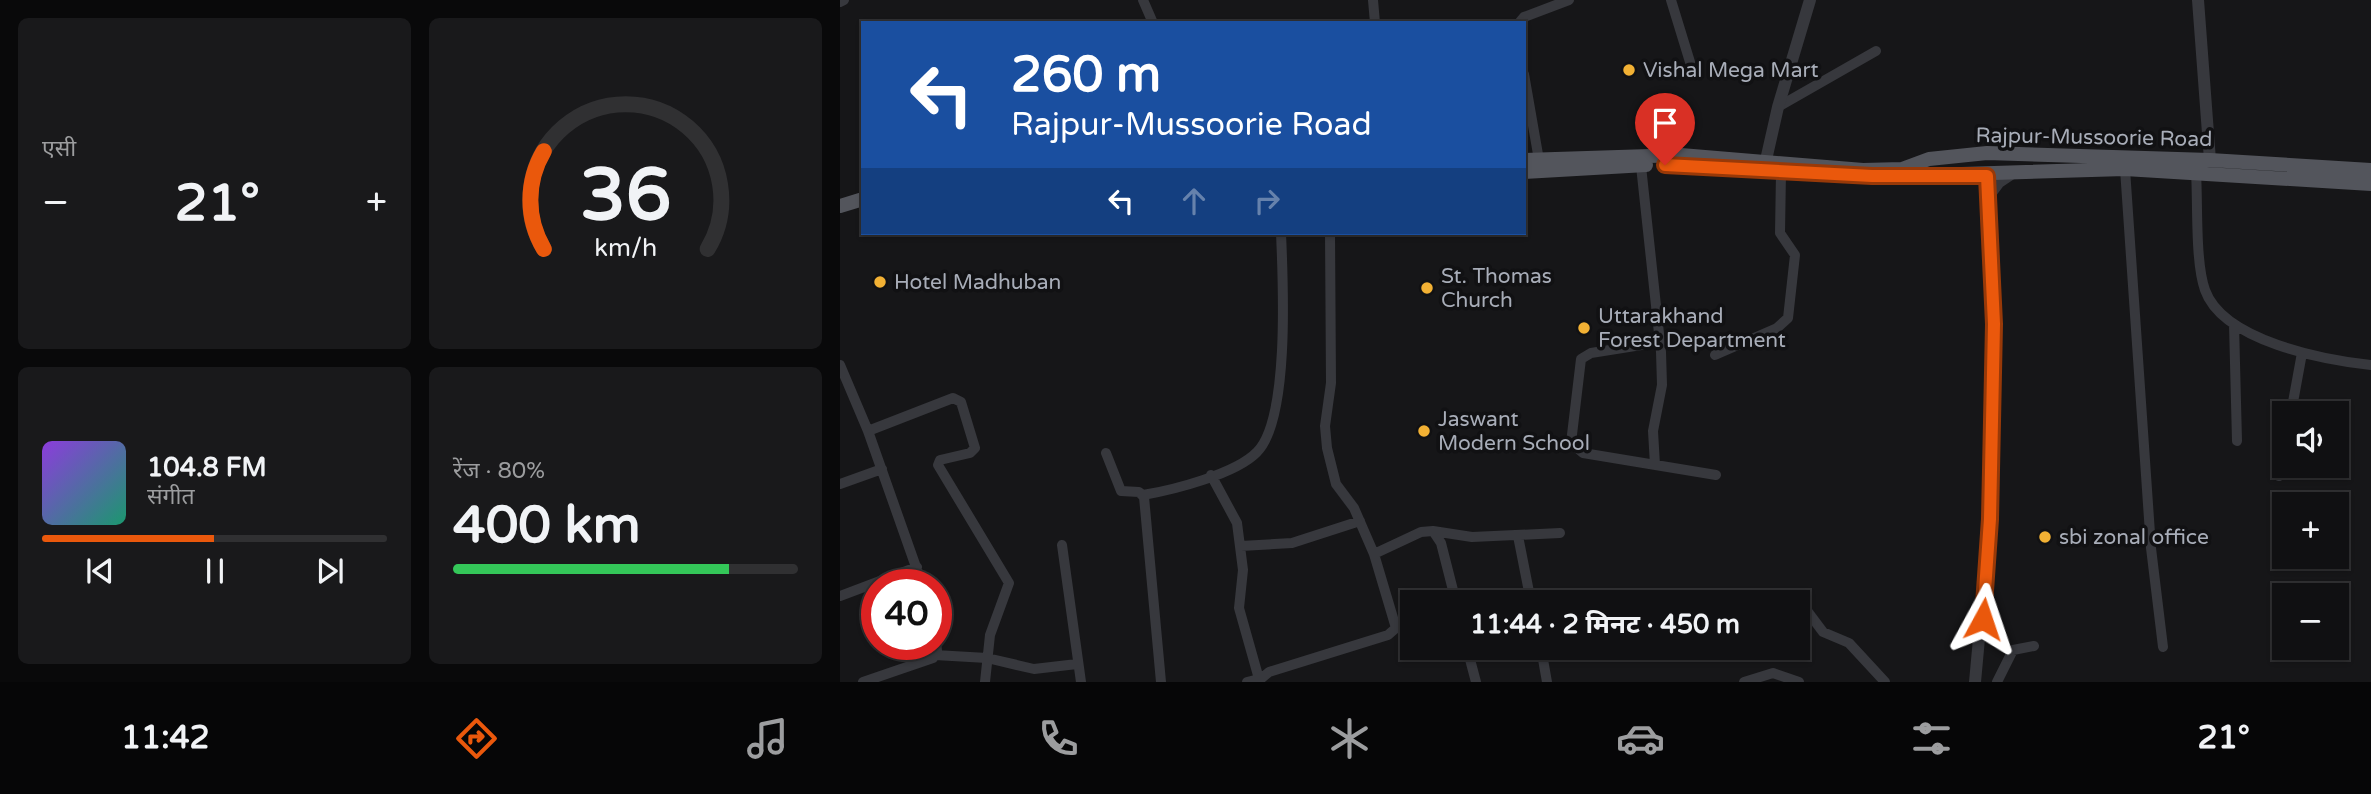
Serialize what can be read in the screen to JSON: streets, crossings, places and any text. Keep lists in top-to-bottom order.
{
  "streets": {
    "main road": ["Rajpur-Mussoorie Road"]
  },
  "places": [
    "Vishal Mega Mart",
    "Hotel Madhuban",
    "St. Thomas Church",
    "Uttarakhand Forest Department",
    "Jaswant Modern School",
    "sbi zonal office"
  ],
  "page": {
    "tile": [
      "एसी",
      ["रेंज · 80%", "400 km"]
    ],
    "turn": ["260 m", "Rajpur-Mussoorie Road"],
    "heat": ["−", "21°", "+"],
    "map_buttons": ["+", "−"],
    "song": ["104.8 FM", "संगीत"],
    "limit": "40",
    "trip": "11:44 · 2 मिनट · 450 m",
    "tabs": ["11:42", "21°"],
    "gauge": ["36", "km/h"]
  }
}
